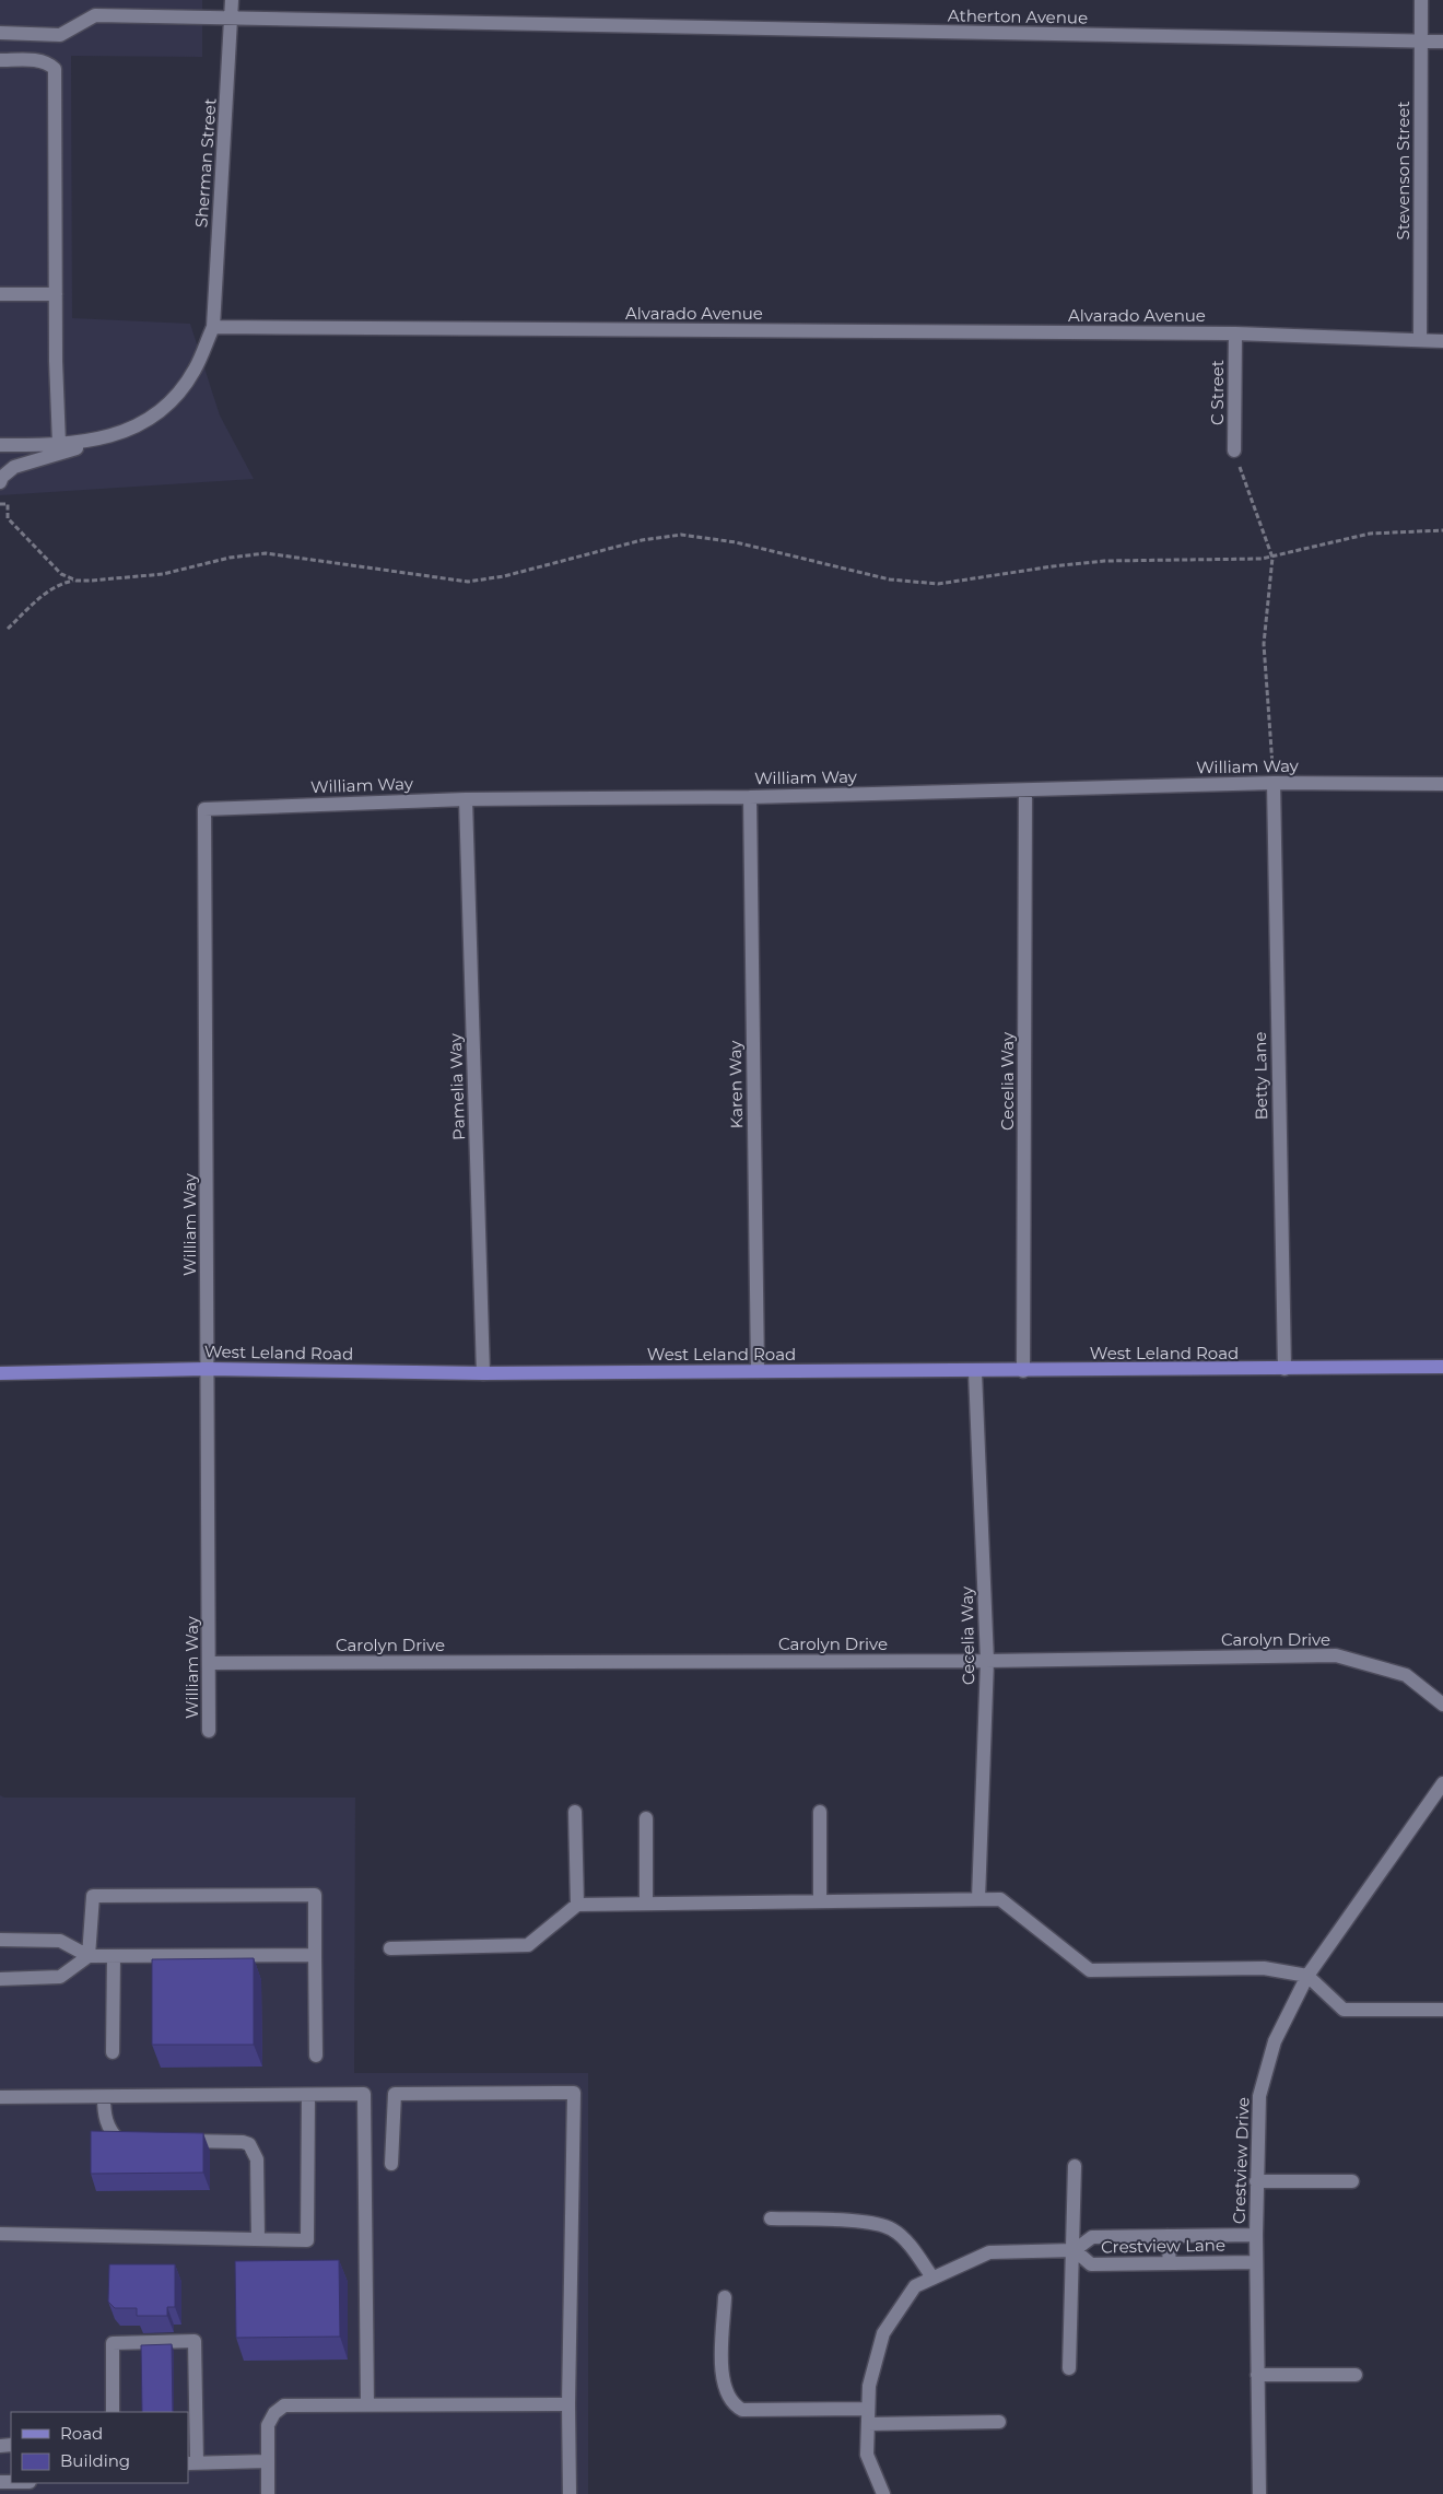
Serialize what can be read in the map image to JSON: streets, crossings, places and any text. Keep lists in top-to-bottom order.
{
  "streets": {
    "main road": ["West Leland Road"],
    "street": [
      "Atherton Avenue",
      "Sherman Street",
      "Stevenson Street",
      "Alvarado Avenue",
      "C Street",
      "William Way",
      "Betty Lane",
      "Cecelia Way",
      "Karen Way",
      "Pamelia Way",
      "Carolyn Drive",
      "Crestview Drive",
      "Crestview Lane"
    ]
  },
  "crossings": [
    ["Atherton Avenue", "Sherman Street"],
    ["Atherton Avenue", "Stevenson Street"],
    ["Sherman Street", "Alvarado Avenue"],
    ["Stevenson Street", "Alvarado Avenue"],
    ["Alvarado Avenue", "C Street"],
    ["William Way", "Betty Lane"],
    ["William Way", "Cecelia Way"],
    ["William Way", "Karen Way"],
    ["William Way", "Pamelia Way"],
    ["William Way", "West Leland Road"],
    ["William Way", "Carolyn Drive"],
    ["Betty Lane", "West Leland Road"],
    ["Cecelia Way", "West Leland Road"],
    ["Cecelia Way", "Carolyn Drive"],
    ["Karen Way", "West Leland Road"],
    ["Pamelia Way", "West Leland Road"],
    ["Crestview Drive", "Crestview Lane"]
  ],
  "legend": ["Road", "Building"]
}
